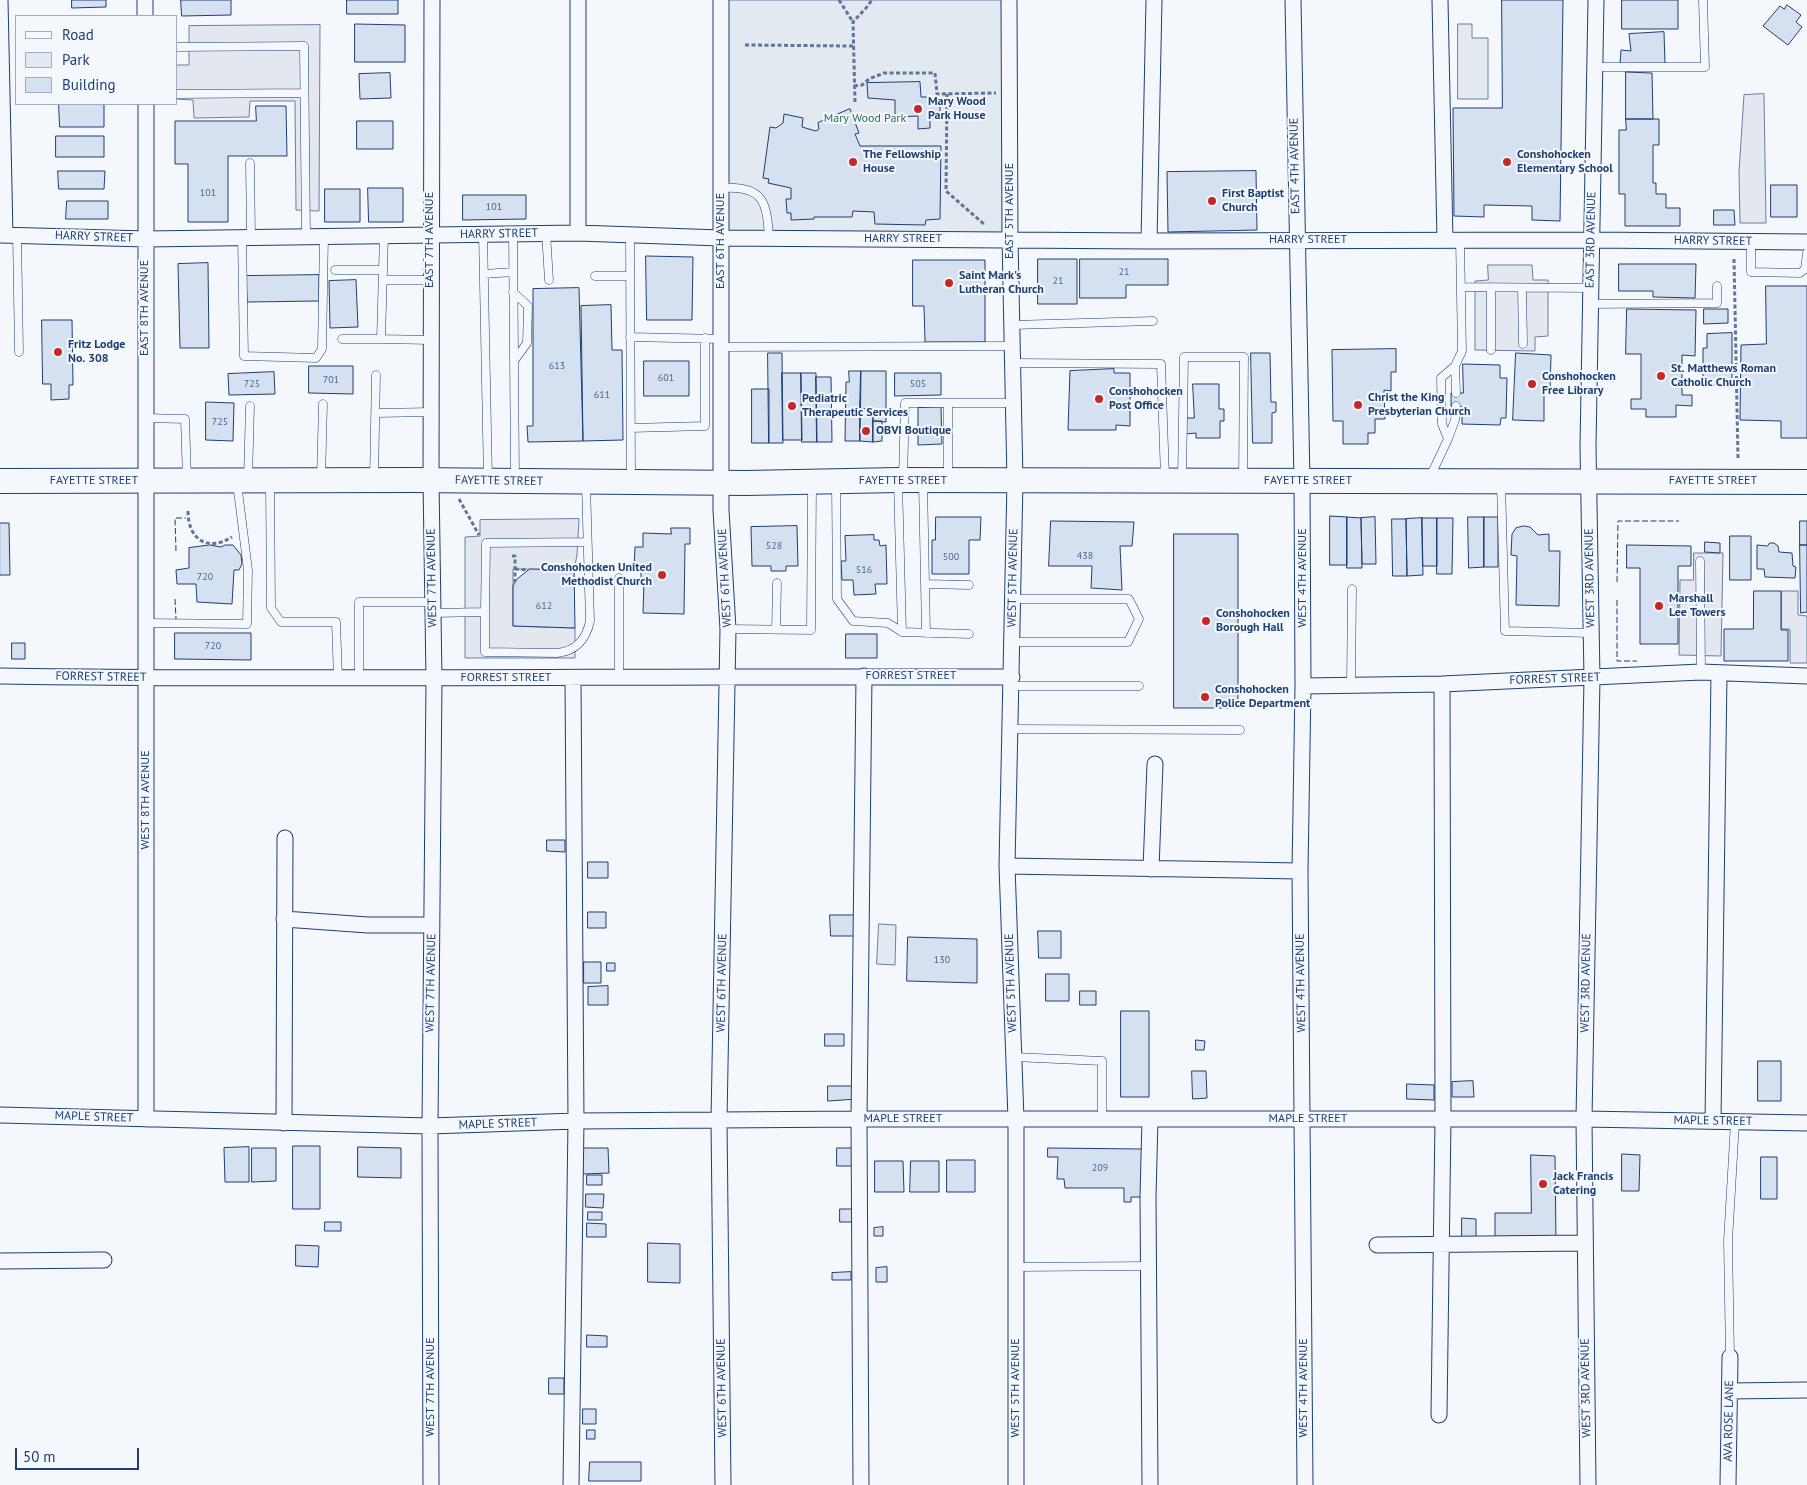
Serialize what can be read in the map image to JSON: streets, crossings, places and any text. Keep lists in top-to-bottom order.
{
  "streets": {
    "main road": ["FAYETTE STREET"],
    "street": [
      "EAST 4TH AVENUE",
      "EAST 5TH AVENUE",
      "HARRY STREET",
      "EAST 7TH AVENUE",
      "EAST 3RD AVENUE",
      "EAST 6TH AVENUE",
      "EAST 8TH AVENUE",
      "WEST 7TH AVENUE",
      "WEST 6TH AVENUE",
      "WEST 5TH AVENUE",
      "WEST 4TH AVENUE",
      "WEST 3RD AVENUE",
      "FORREST STREET",
      "WEST 8TH AVENUE",
      "MAPLE STREET",
      "AVA ROSE LANE"
    ]
  },
  "crossings": [
    ["EAST 4TH AVENUE", "HARRY STREET"],
    ["EAST 4TH AVENUE", "FAYETTE STREET"],
    ["EAST 4TH AVENUE", "WEST 4TH AVENUE"],
    ["EAST 5TH AVENUE", "HARRY STREET"],
    ["EAST 5TH AVENUE", "FAYETTE STREET"],
    ["EAST 5TH AVENUE", "WEST 5TH AVENUE"],
    ["HARRY STREET", "EAST 7TH AVENUE"],
    ["HARRY STREET", "EAST 3RD AVENUE"],
    ["HARRY STREET", "EAST 6TH AVENUE"],
    ["HARRY STREET", "EAST 8TH AVENUE"],
    ["EAST 7TH AVENUE", "FAYETTE STREET"],
    ["EAST 7TH AVENUE", "WEST 7TH AVENUE"],
    ["EAST 3RD AVENUE", "FAYETTE STREET"],
    ["EAST 3RD AVENUE", "WEST 3RD AVENUE"],
    ["EAST 6TH AVENUE", "FAYETTE STREET"],
    ["EAST 6TH AVENUE", "WEST 6TH AVENUE"],
    ["EAST 8TH AVENUE", "FAYETTE STREET"],
    ["EAST 8TH AVENUE", "WEST 8TH AVENUE"],
    ["FAYETTE STREET", "WEST 7TH AVENUE"],
    ["FAYETTE STREET", "WEST 6TH AVENUE"],
    ["FAYETTE STREET", "WEST 5TH AVENUE"],
    ["FAYETTE STREET", "WEST 4TH AVENUE"],
    ["FAYETTE STREET", "WEST 3RD AVENUE"],
    ["FAYETTE STREET", "WEST 8TH AVENUE"],
    ["WEST 7TH AVENUE", "FORREST STREET"],
    ["WEST 7TH AVENUE", "MAPLE STREET"],
    ["WEST 6TH AVENUE", "FORREST STREET"],
    ["WEST 6TH AVENUE", "MAPLE STREET"],
    ["WEST 5TH AVENUE", "FORREST STREET"],
    ["WEST 5TH AVENUE", "MAPLE STREET"],
    ["WEST 4TH AVENUE", "FORREST STREET"],
    ["WEST 4TH AVENUE", "MAPLE STREET"],
    ["WEST 3RD AVENUE", "FORREST STREET"],
    ["WEST 3RD AVENUE", "MAPLE STREET"],
    ["FORREST STREET", "WEST 8TH AVENUE"],
    ["WEST 8TH AVENUE", "MAPLE STREET"]
  ],
  "parks": ["Mary Wood Park"],
  "places": [
    "Mary Wood Park House",
    "The Fellowship House",
    "Conshohocken Elementary School",
    "First Baptist Church",
    "Saint Mark's Lutheran Church",
    "Fritz Lodge No. 308",
    "St. Matthews Roman Catholic Church",
    "Conshohocken Free Library",
    "Conshohocken Post Office",
    "Christ the King Presbyterian Church",
    "Pediatric Therapeutic Services",
    "OBVI Boutique",
    "Conshohocken United Methodist Church",
    "Marshall Lee Towers",
    "Conshohocken Borough Hall",
    "Conshohocken Police Department",
    "Jack Francis Catering"
  ],
  "house_numbers": [
    "101",
    "101",
    "21",
    "21",
    "613",
    "601",
    "701",
    "725",
    "505",
    "611",
    "725",
    "528",
    "438",
    "500",
    "516",
    "720",
    "612",
    "720",
    "130",
    "209"
  ],
  "legend": ["Road", "Park", "Building"],
  "scale_bar": "50 m"
}
